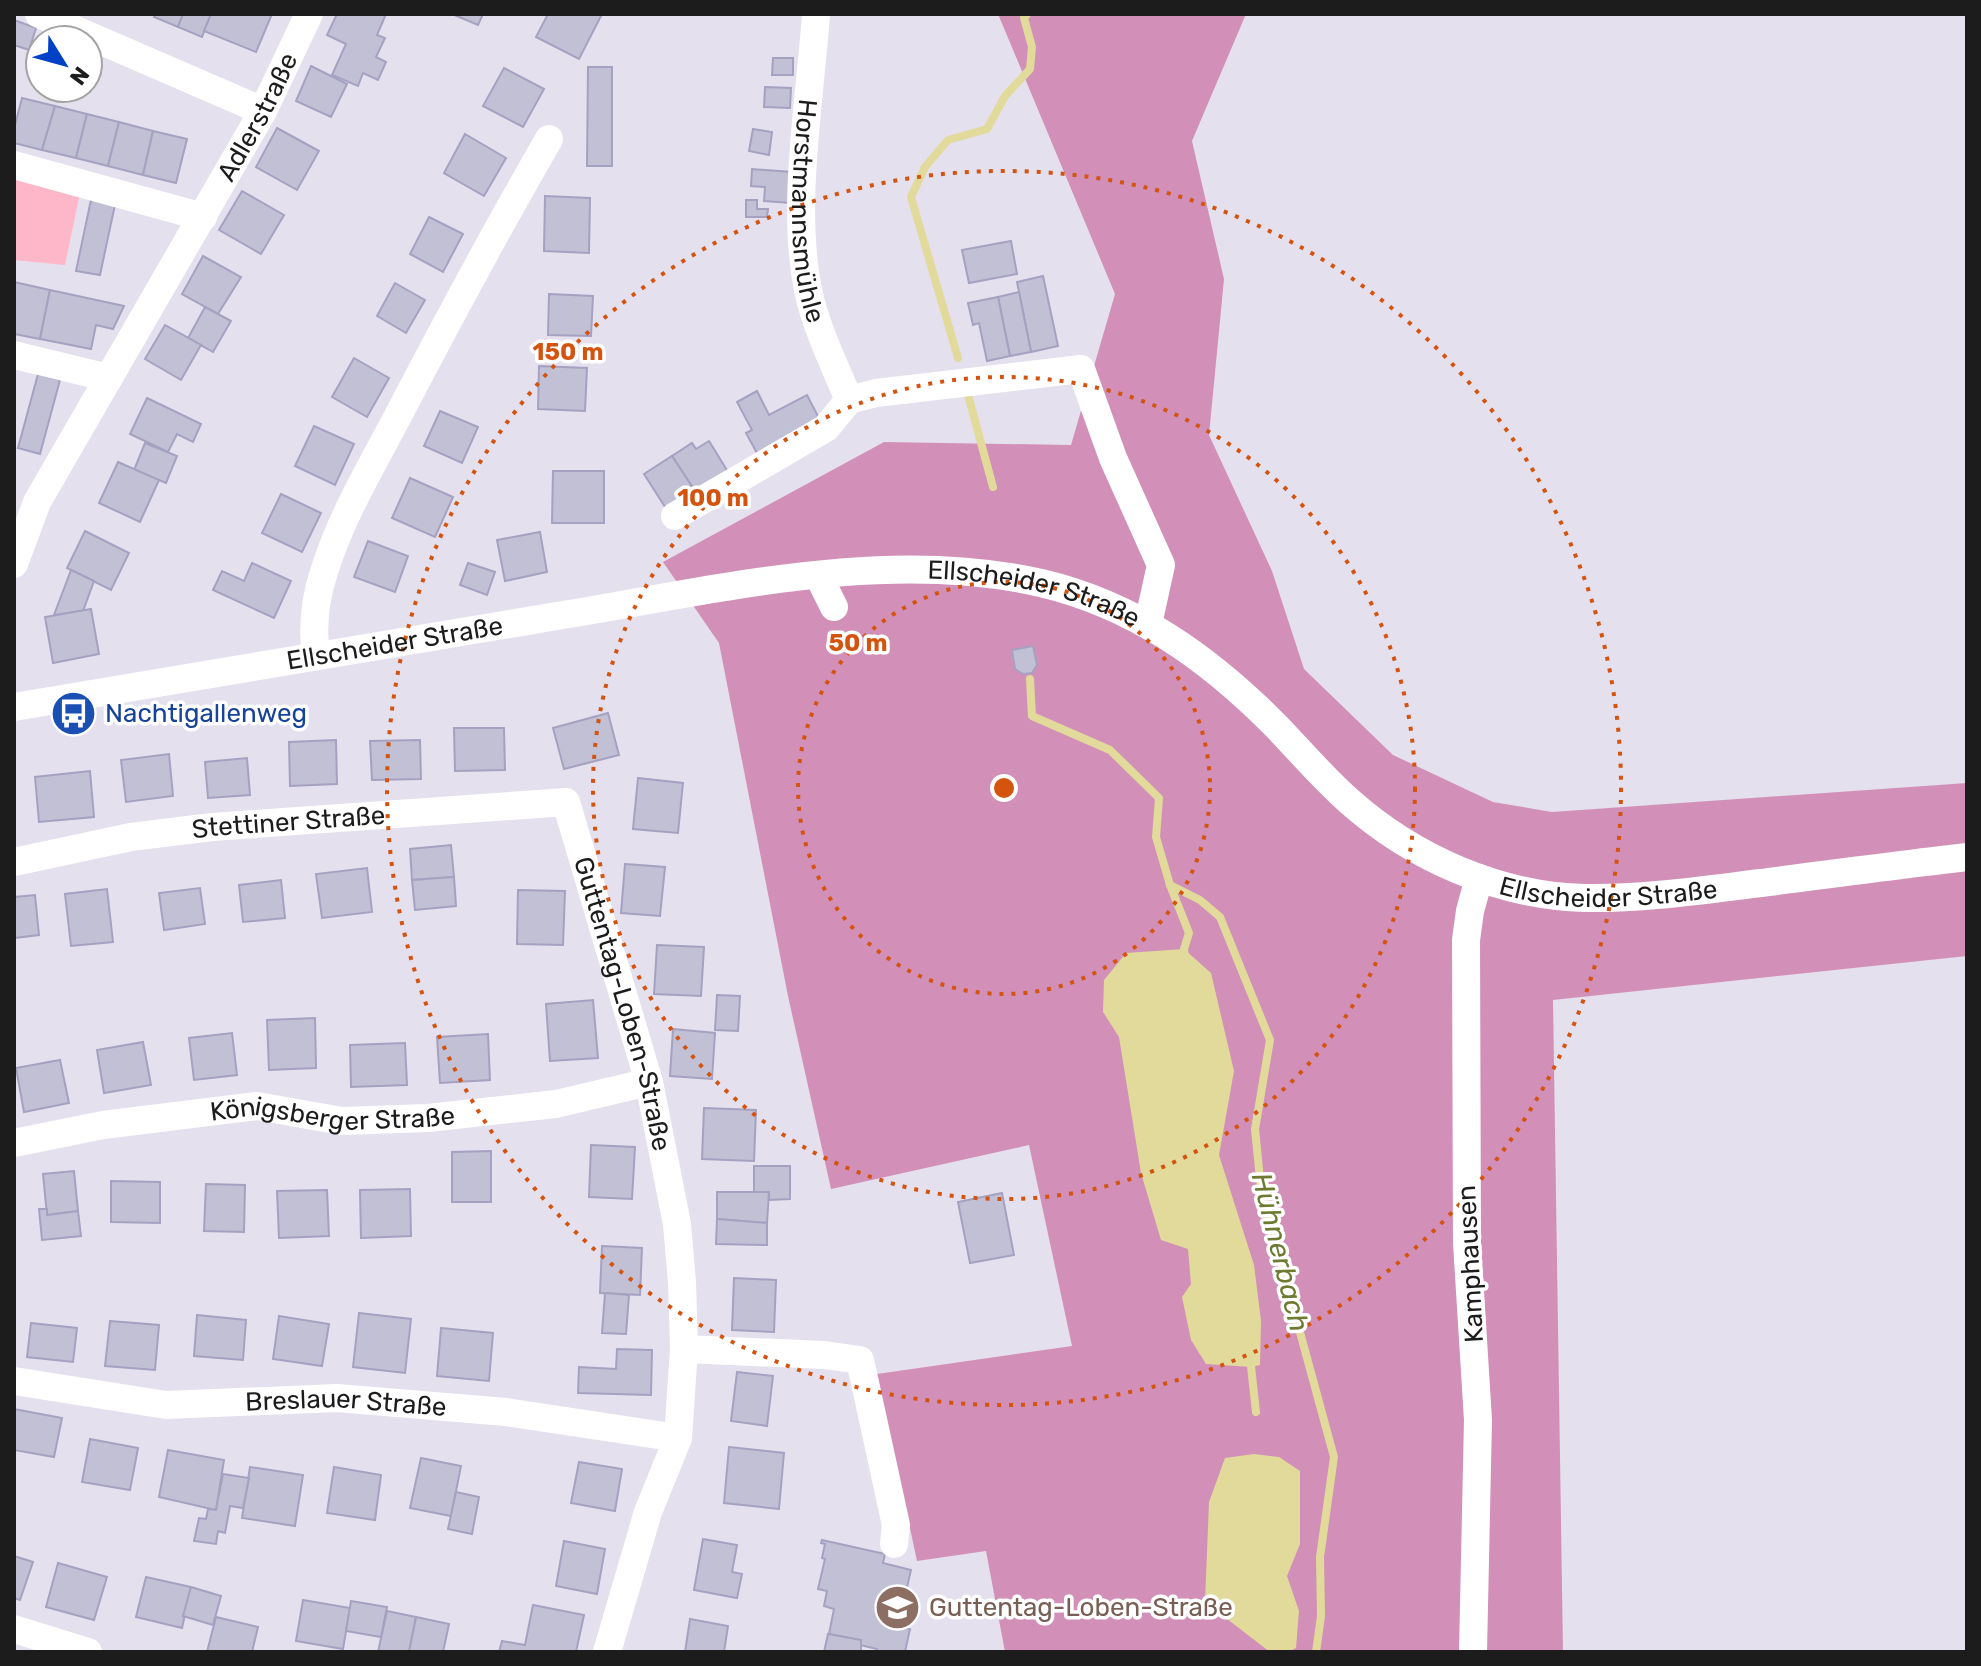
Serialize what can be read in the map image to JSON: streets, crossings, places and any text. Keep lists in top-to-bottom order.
{
  "streets": {
    "street": [
      "Adlerstraße",
      "Horstmannsmühle",
      "Ellscheider Straße",
      "Stettiner Straße",
      "Guttentag-Loben-Straße",
      "Königsberger Straße",
      "Kamphausen",
      "Breslauer Straße"
    ]
  },
  "crossings": [
    ["Ellscheider Straße", "Kamphausen"],
    ["Stettiner Straße", "Guttentag-Loben-Straße"],
    ["Guttentag-Loben-Straße", "Königsberger Straße"],
    ["Guttentag-Loben-Straße", "Breslauer Straße"]
  ],
  "water": ["Hühnerbach"],
  "places": {
    "bus stop": ["Nachtigallenweg"],
    "school or university": ["Guttentag-Loben-Straße"]
  },
  "north": "bottom right",
  "rings": ["150 m", "100 m", "50 m"]
}
